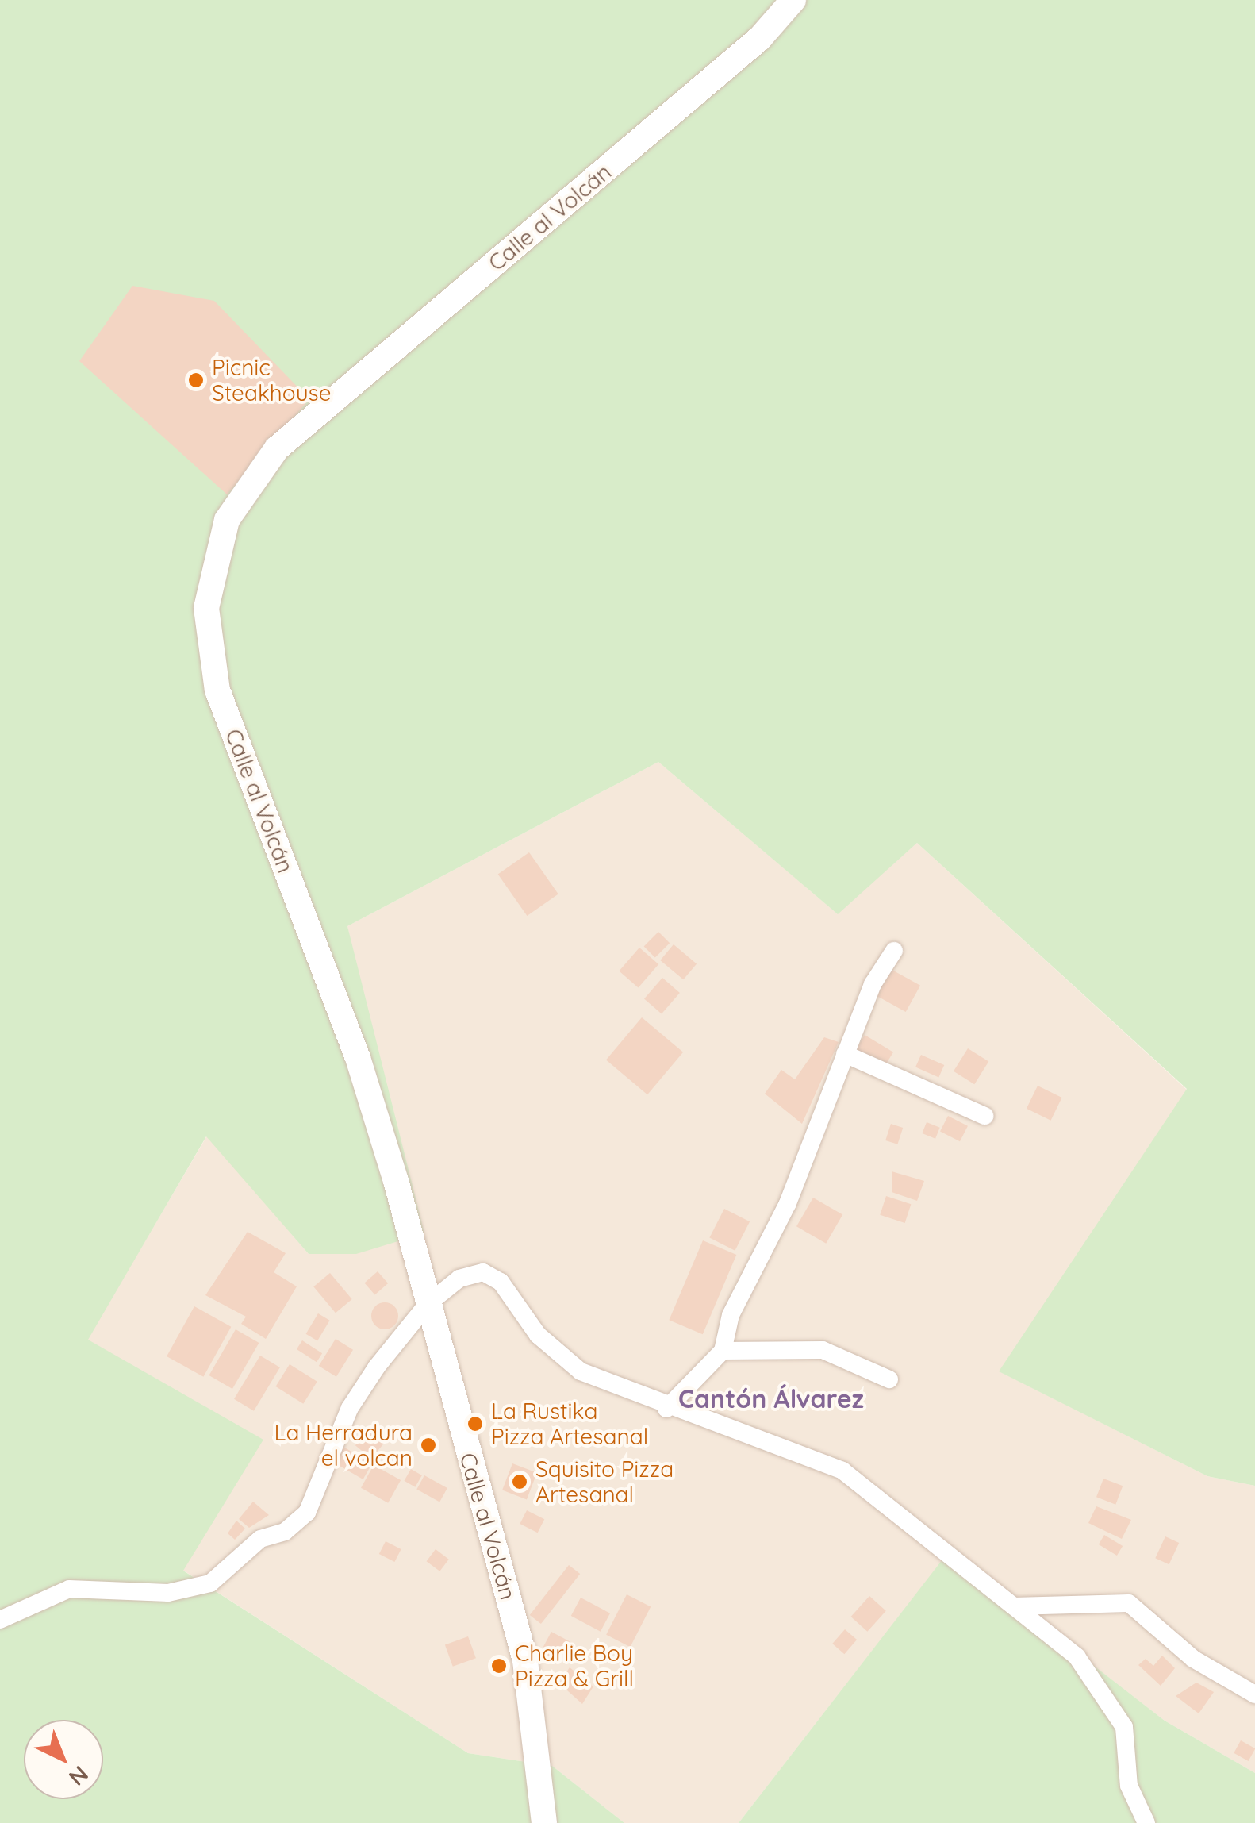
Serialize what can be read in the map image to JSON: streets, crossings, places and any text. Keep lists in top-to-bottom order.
{
  "streets": {
    "street": ["Calle al Volcán"]
  },
  "districts": ["Cantón Álvarez"],
  "places": [
    "Picnic Steakhouse",
    "La Rustika Pizza Artesanal",
    "La Herradura el volcan",
    "Squisito Pizza Artesanal",
    "Charlie Boy Pizza & Grill"
  ],
  "north": "bottom right"
}
